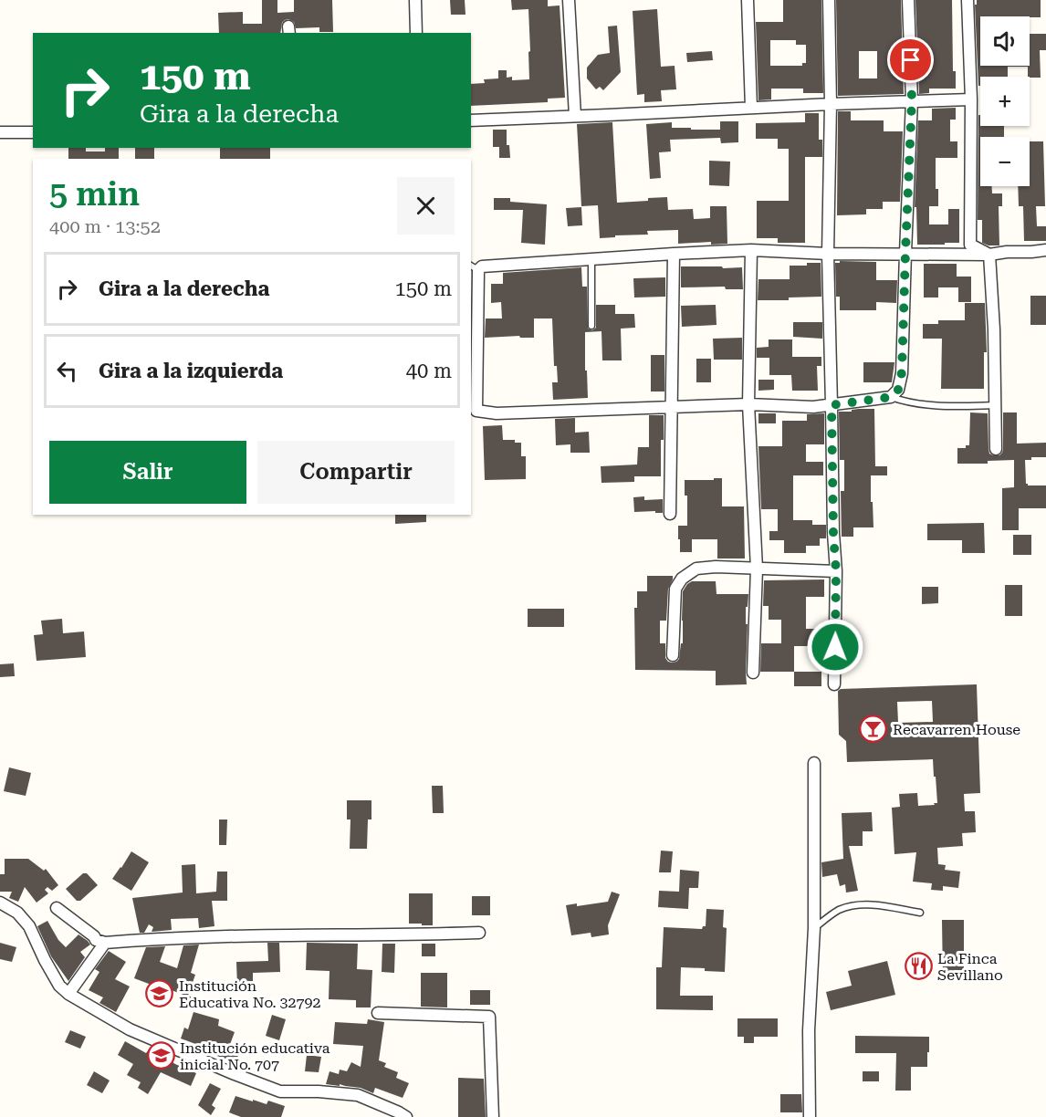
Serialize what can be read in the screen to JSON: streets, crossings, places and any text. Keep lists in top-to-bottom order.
{
  "places": {
    "bar": ["Recavarren House"],
    "restaurant": ["La Finca Sevillano"],
    "school or university": ["Institución Educativa No. 32792", "Institución educativa inicial No. 707"]
  },
  "page": {
    "map_buttons": ["+", "−"],
    "turn": ["150 m", "Gira a la derecha"],
    "heading": ["5 min", "400 m · 13:52"],
    "list": [
      {
        "name": "Gira a la derecha",
        "value": "150 m"
      },
      {
        "name": "Gira a la izquierda",
        "value": "40 m"
      }
    ],
    "buttons": ["Salir", "Compartir"]
  }
}
